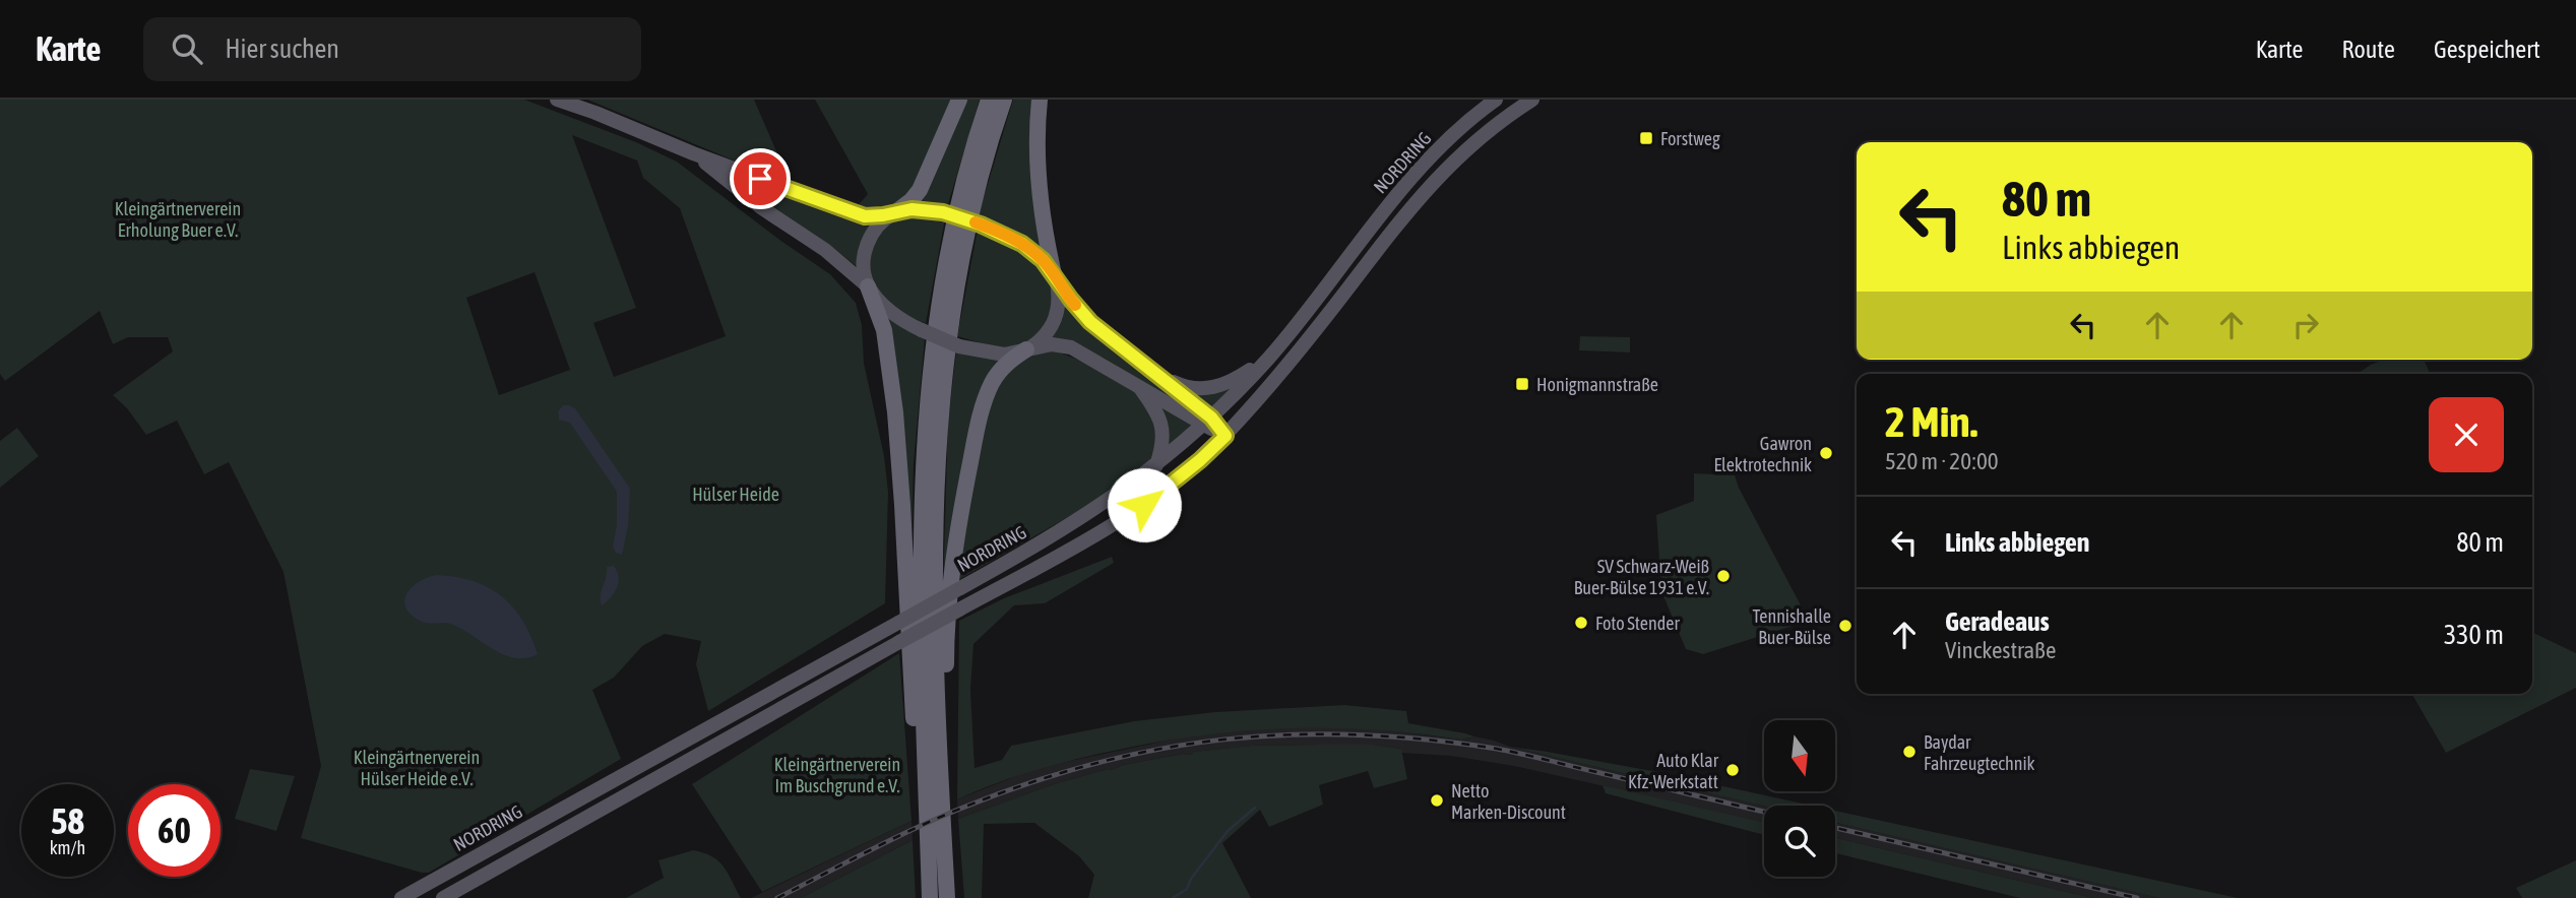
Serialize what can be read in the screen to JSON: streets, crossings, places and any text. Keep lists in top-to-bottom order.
{
  "streets": {
    "main road": ["NORDRING"]
  },
  "parks": [
    "Kleingärtnerverein Erholung Buer e.V.",
    "Hülser Heide",
    "Kleingärtnerverein Hülser Heide e.V.",
    "Kleingärtnerverein Im Buschgrund e.V."
  ],
  "places": {
    "transit": ["Forstweg", "Honigmannstraße"],
    "other": [
      "Gawron Elektrotechnik",
      "SV Schwarz-Weiß Buer-Bülse 1931 e.V.",
      "Foto Stender",
      "Tennishalle Buer-Bülse",
      "Baydar Fahrzeugtechnik",
      "Auto Klar Kfz-Werkstatt",
      "Netto Marken-Discount"
    ]
  },
  "north": "bottom",
  "page": {
    "header": "Karte",
    "search": "Hier suchen",
    "nav": ["Karte", "Route", "Gespeichert"],
    "turn": ["80 m", "Links abbiegen"],
    "heading": ["2 Min.", "520 m · 20:00"],
    "list": [
      {
        "name": "Links abbiegen",
        "value": "80 m"
      },
      {
        "name": "Geradeaus",
        "note": "Vinckestraße",
        "value": "330 m"
      }
    ],
    "speed": "58 km/h",
    "limit": "60"
  }
}
